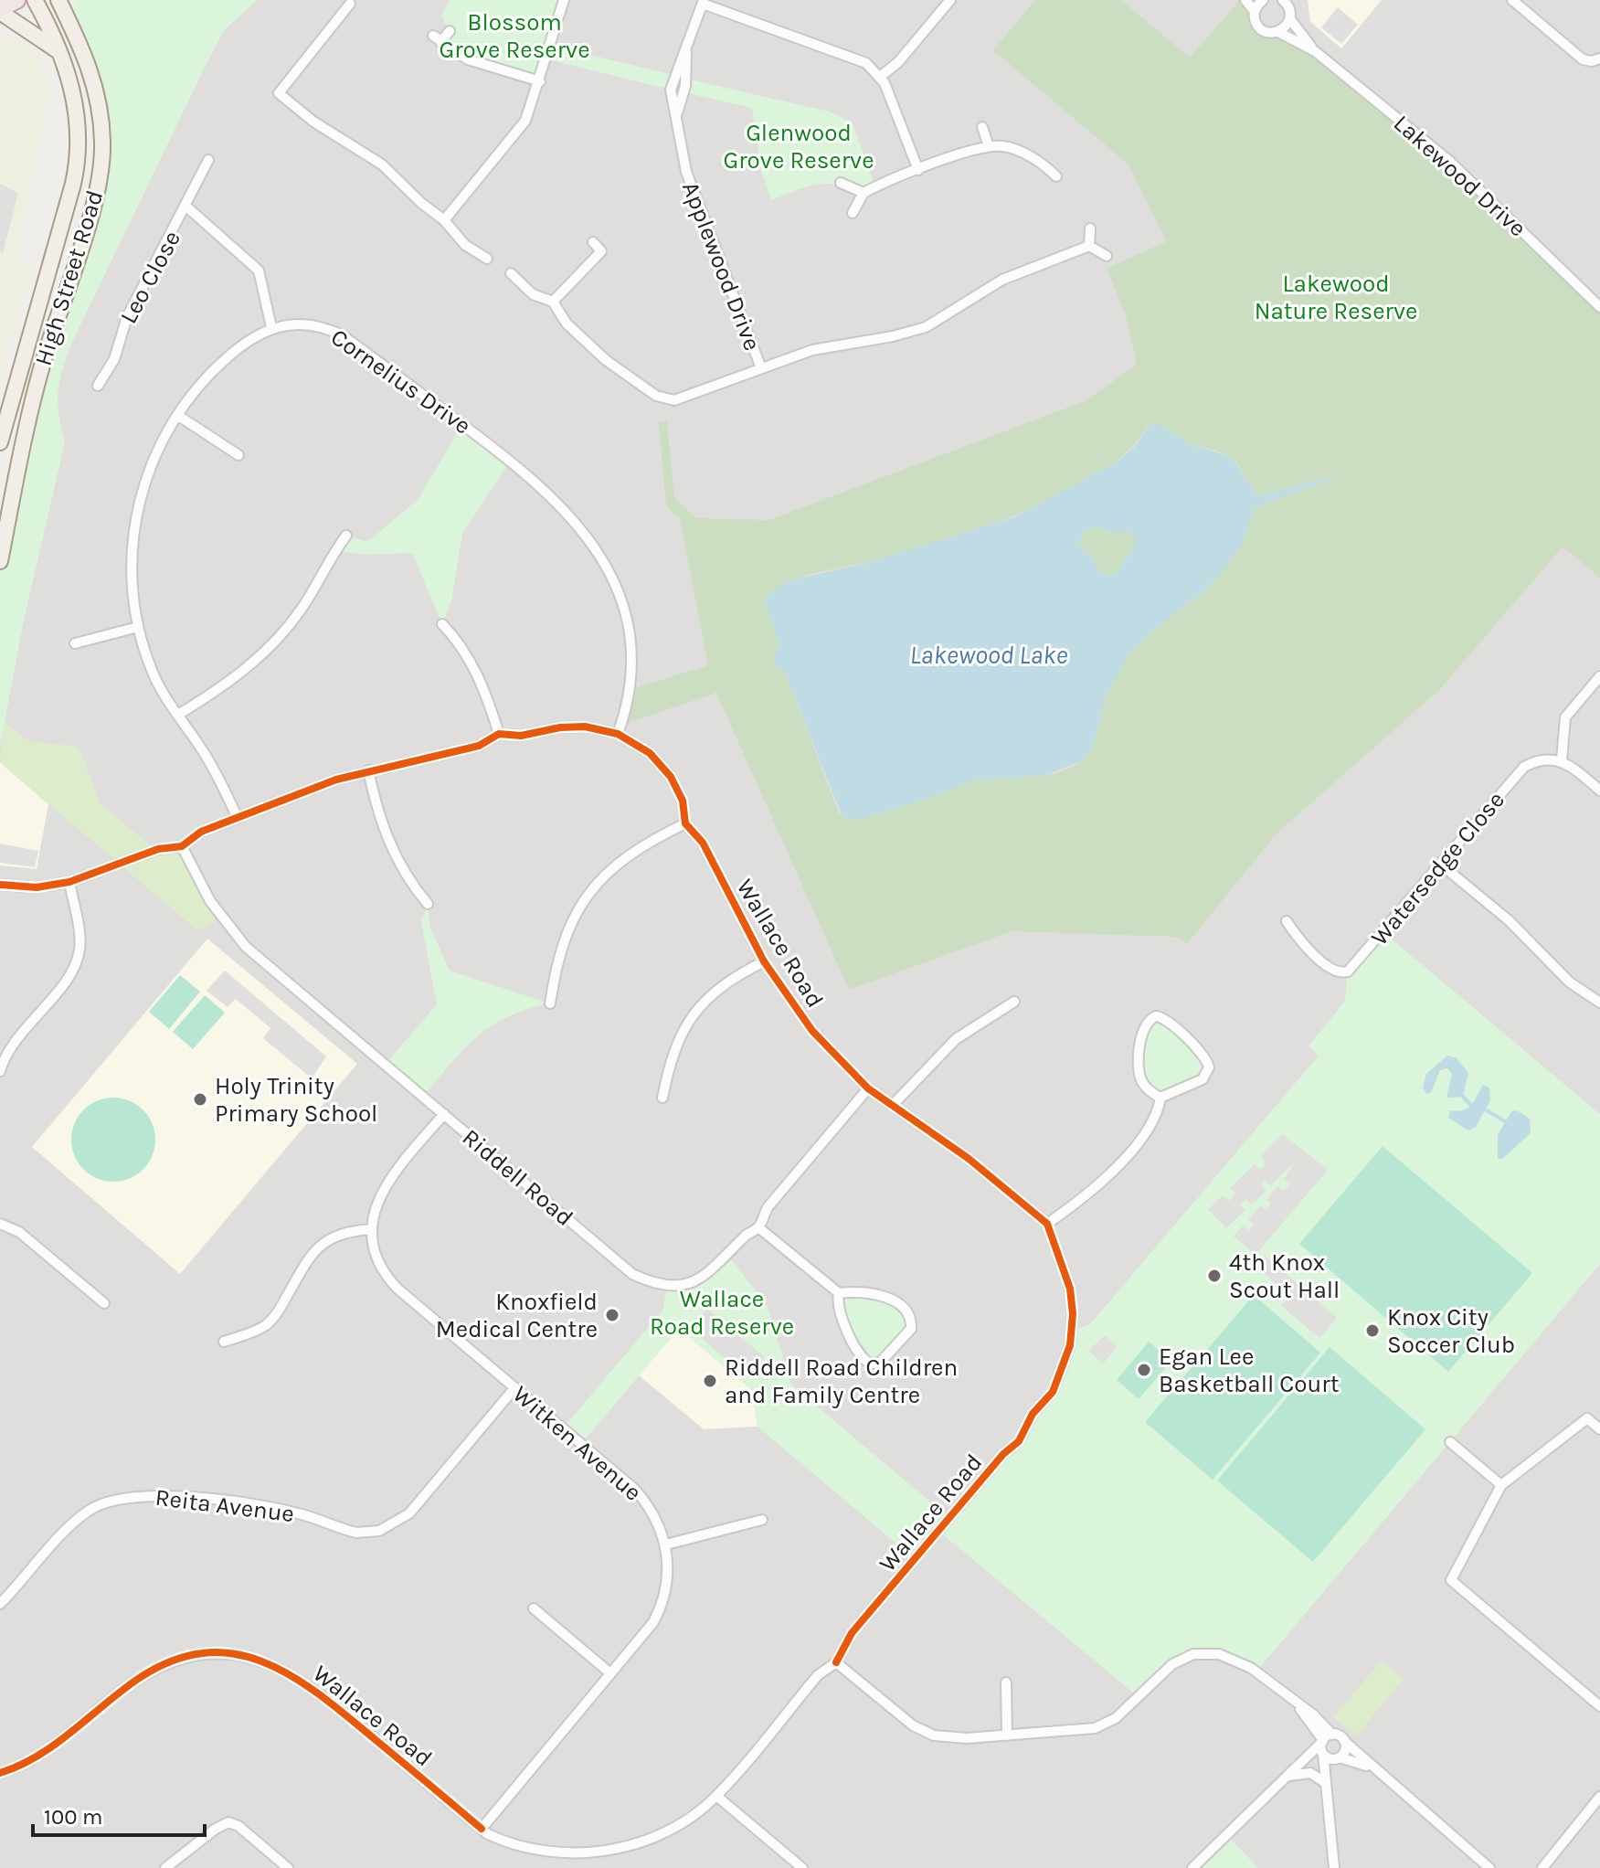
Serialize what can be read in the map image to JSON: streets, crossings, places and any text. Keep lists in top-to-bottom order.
{
  "streets": {
    "main road": ["High Street Road"],
    "street": [
      "Lakewood Drive",
      "Applewood Drive",
      "Leo Close",
      "Cornelius Drive",
      "Watersedge Close",
      "Wallace Road",
      "Riddell Road",
      "Witken Avenue",
      "Reita Avenue"
    ]
  },
  "crossings": [
    ["Leo Close", "Cornelius Drive"],
    ["Cornelius Drive", "Wallace Road"],
    ["Wallace Road", "Riddell Road"],
    ["Wallace Road", "Witken Avenue"],
    ["Witken Avenue", "Reita Avenue"]
  ],
  "water": ["Lakewood Lake"],
  "parks": [
    "Blossom Grove Reserve",
    "Glenwood Grove Reserve",
    "Lakewood Nature Reserve",
    "Wallace Road Reserve"
  ],
  "places": [
    "Holy Trinity Primary School",
    "4th Knox Scout Hall",
    "Knoxfield Medical Centre",
    "Knox City Soccer Club",
    "Egan Lee Basketball Court",
    "Riddell Road Children and Family Centre"
  ],
  "scale_bar": "100 m"
}
